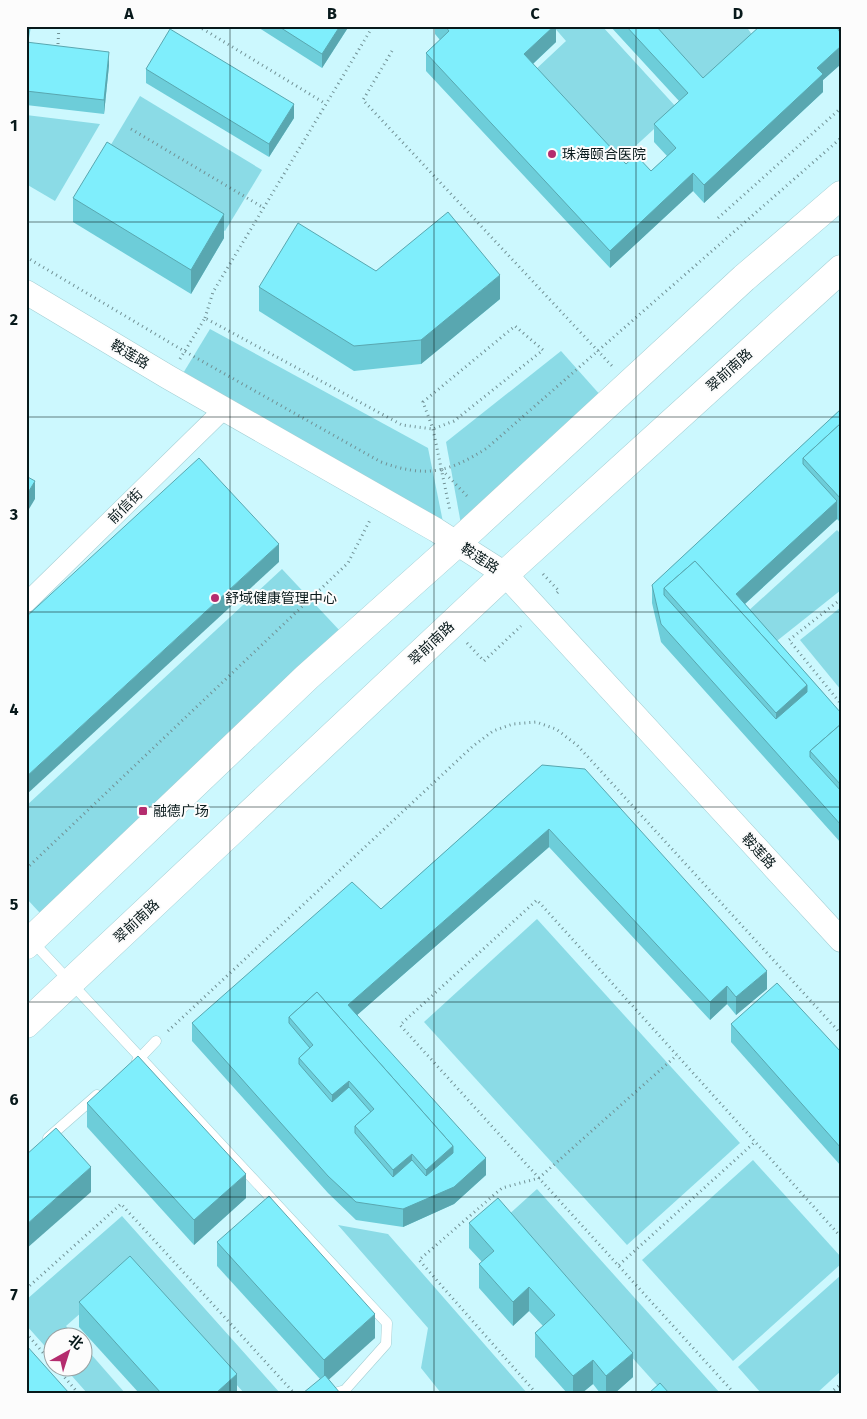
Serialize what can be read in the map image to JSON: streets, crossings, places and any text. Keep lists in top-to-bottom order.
{
  "streets": {
    "main road": ["翠前南路"],
    "street": ["鞍莲路", "前信街"]
  },
  "crossings": [
    ["鞍莲路", "翠前南路"],
    ["鞍莲路", "前信街"]
  ],
  "places": {
    "other": ["珠海颐合医院", "舒域健康管理中心"],
    "transit": ["融德广场"]
  },
  "north": "top right",
  "grid": {
    "columns": [
      "A",
      "B",
      "C",
      "D"
    ],
    "rows": [
      "1",
      "2",
      "3",
      "4",
      "5",
      "6",
      "7"
    ]
  }
}
